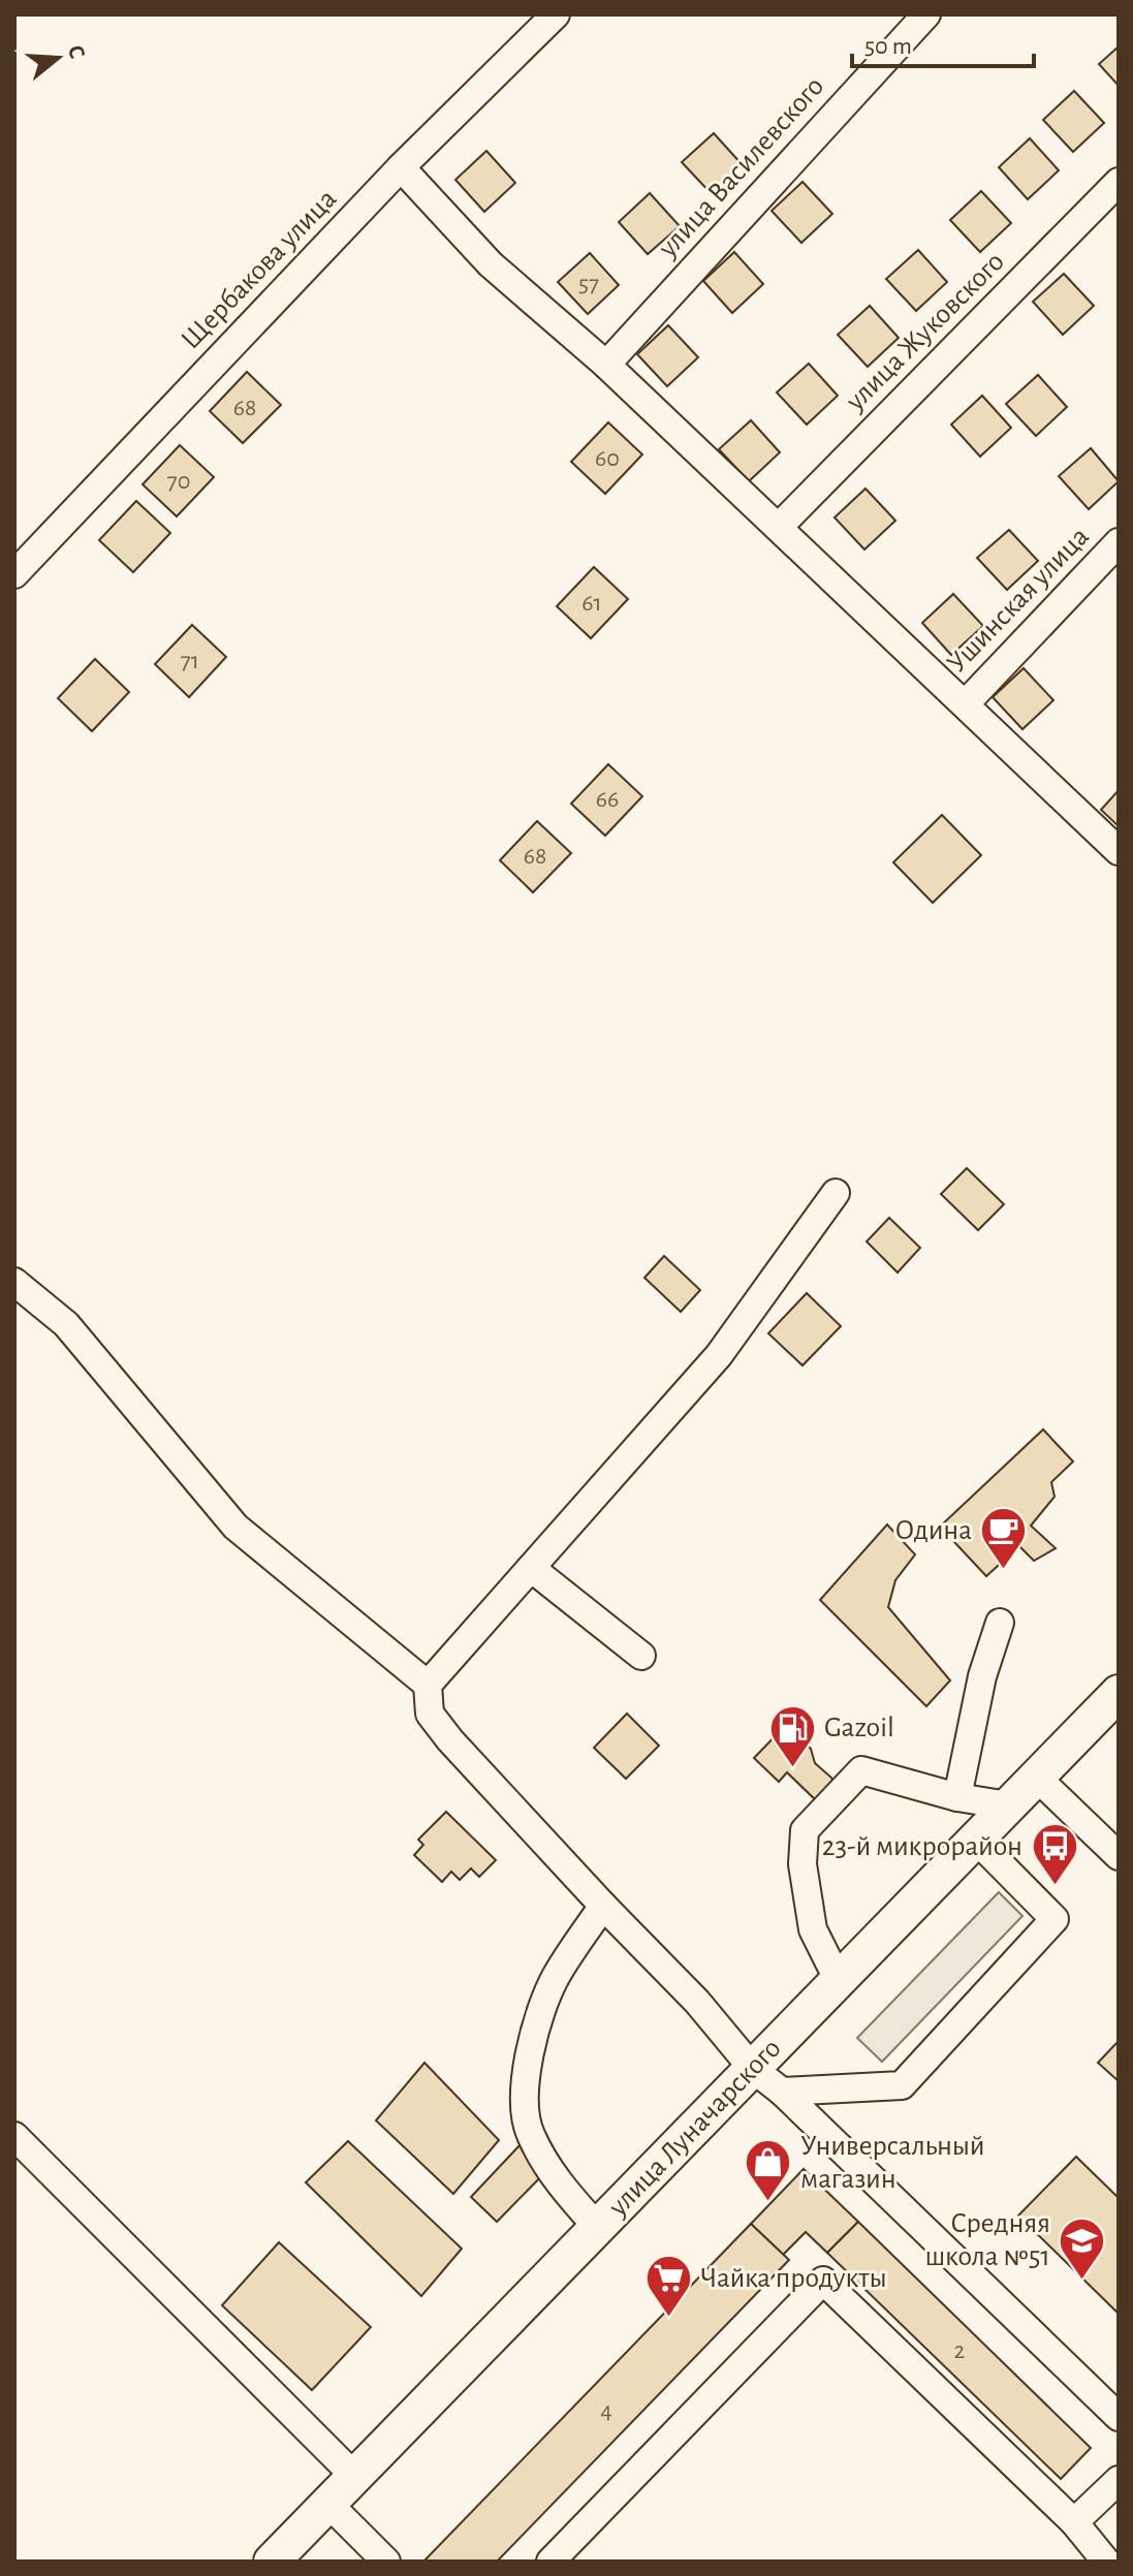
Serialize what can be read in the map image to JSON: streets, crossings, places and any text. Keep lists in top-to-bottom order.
{
  "streets": {
    "main road": ["улица Луначарского"],
    "street": [
      "улица Василевского",
      "Щербакова улица",
      "улица Жуковского",
      "Ушинская улица"
    ]
  },
  "places": {
    "cafe": ["Одина"],
    "fuel station": ["Gazoil"],
    "bus stop": ["23-й микрорайон"],
    "shop": ["Универсальный магазин"],
    "school or university": ["Средняя школа №51"],
    "supermarket": ["Чайка продукты"]
  },
  "house_numbers": [
    "57",
    "68",
    "60",
    "70",
    "61",
    "71",
    "66",
    "68",
    "2",
    "4"
  ],
  "scale_bar": "50 m",
  "north": "right"
}
